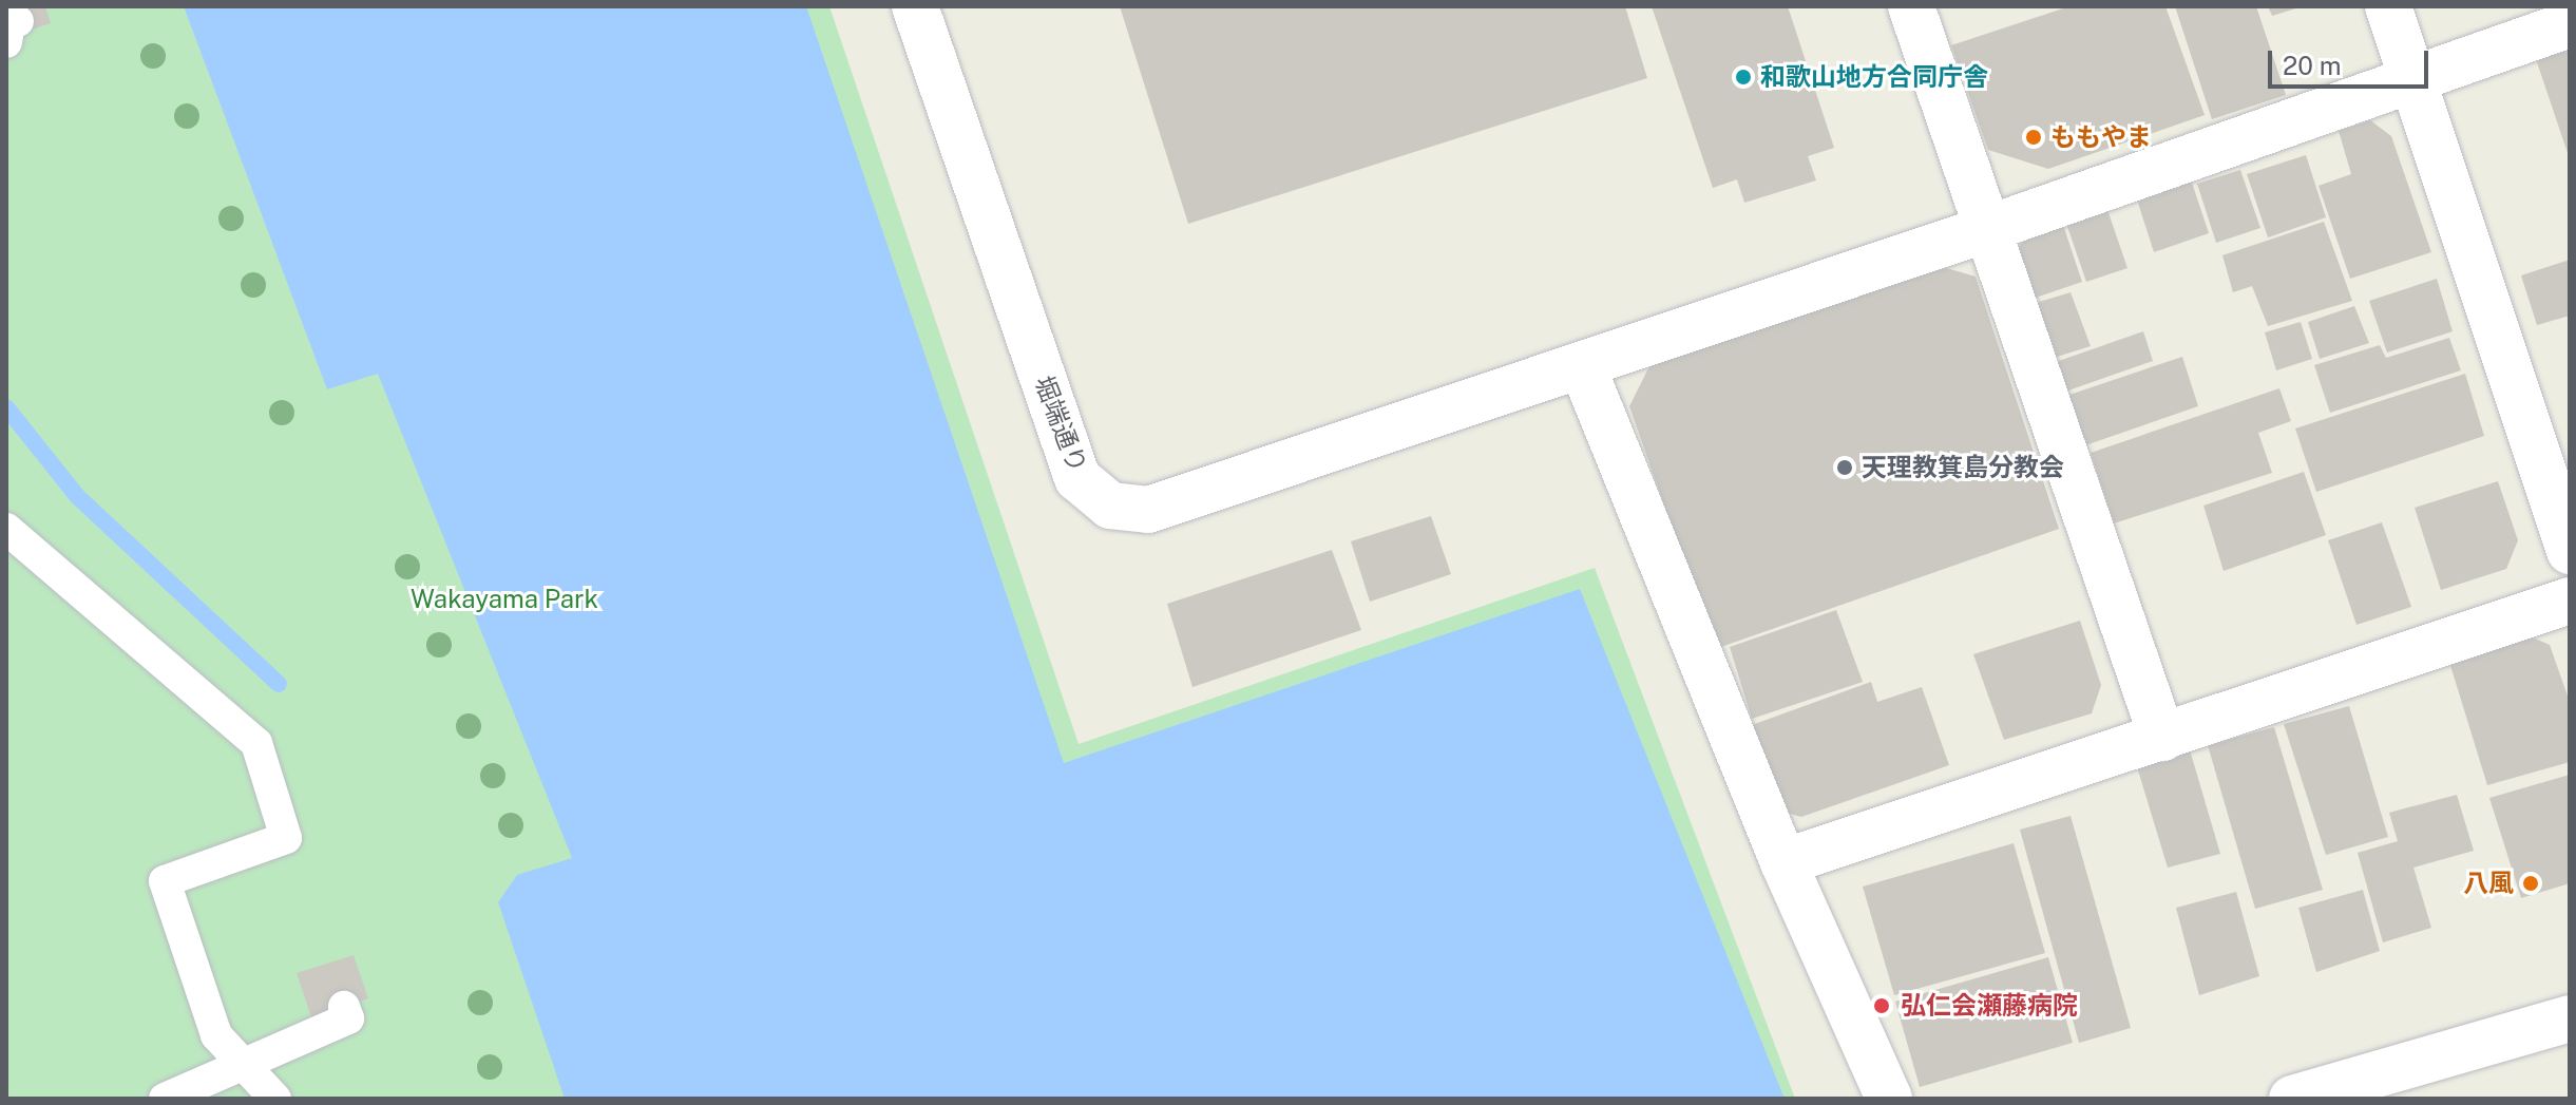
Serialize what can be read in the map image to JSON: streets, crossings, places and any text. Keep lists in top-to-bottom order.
{
  "streets": {
    "street": ["堀端通り"]
  },
  "parks": ["Wakayama Park"],
  "places": [
    "和歌山地方合同庁舎",
    "ももやま",
    "天理教箕島分教会",
    "八風",
    "弘仁会瀬藤病院"
  ],
  "scale_bar": "20 m"
}
